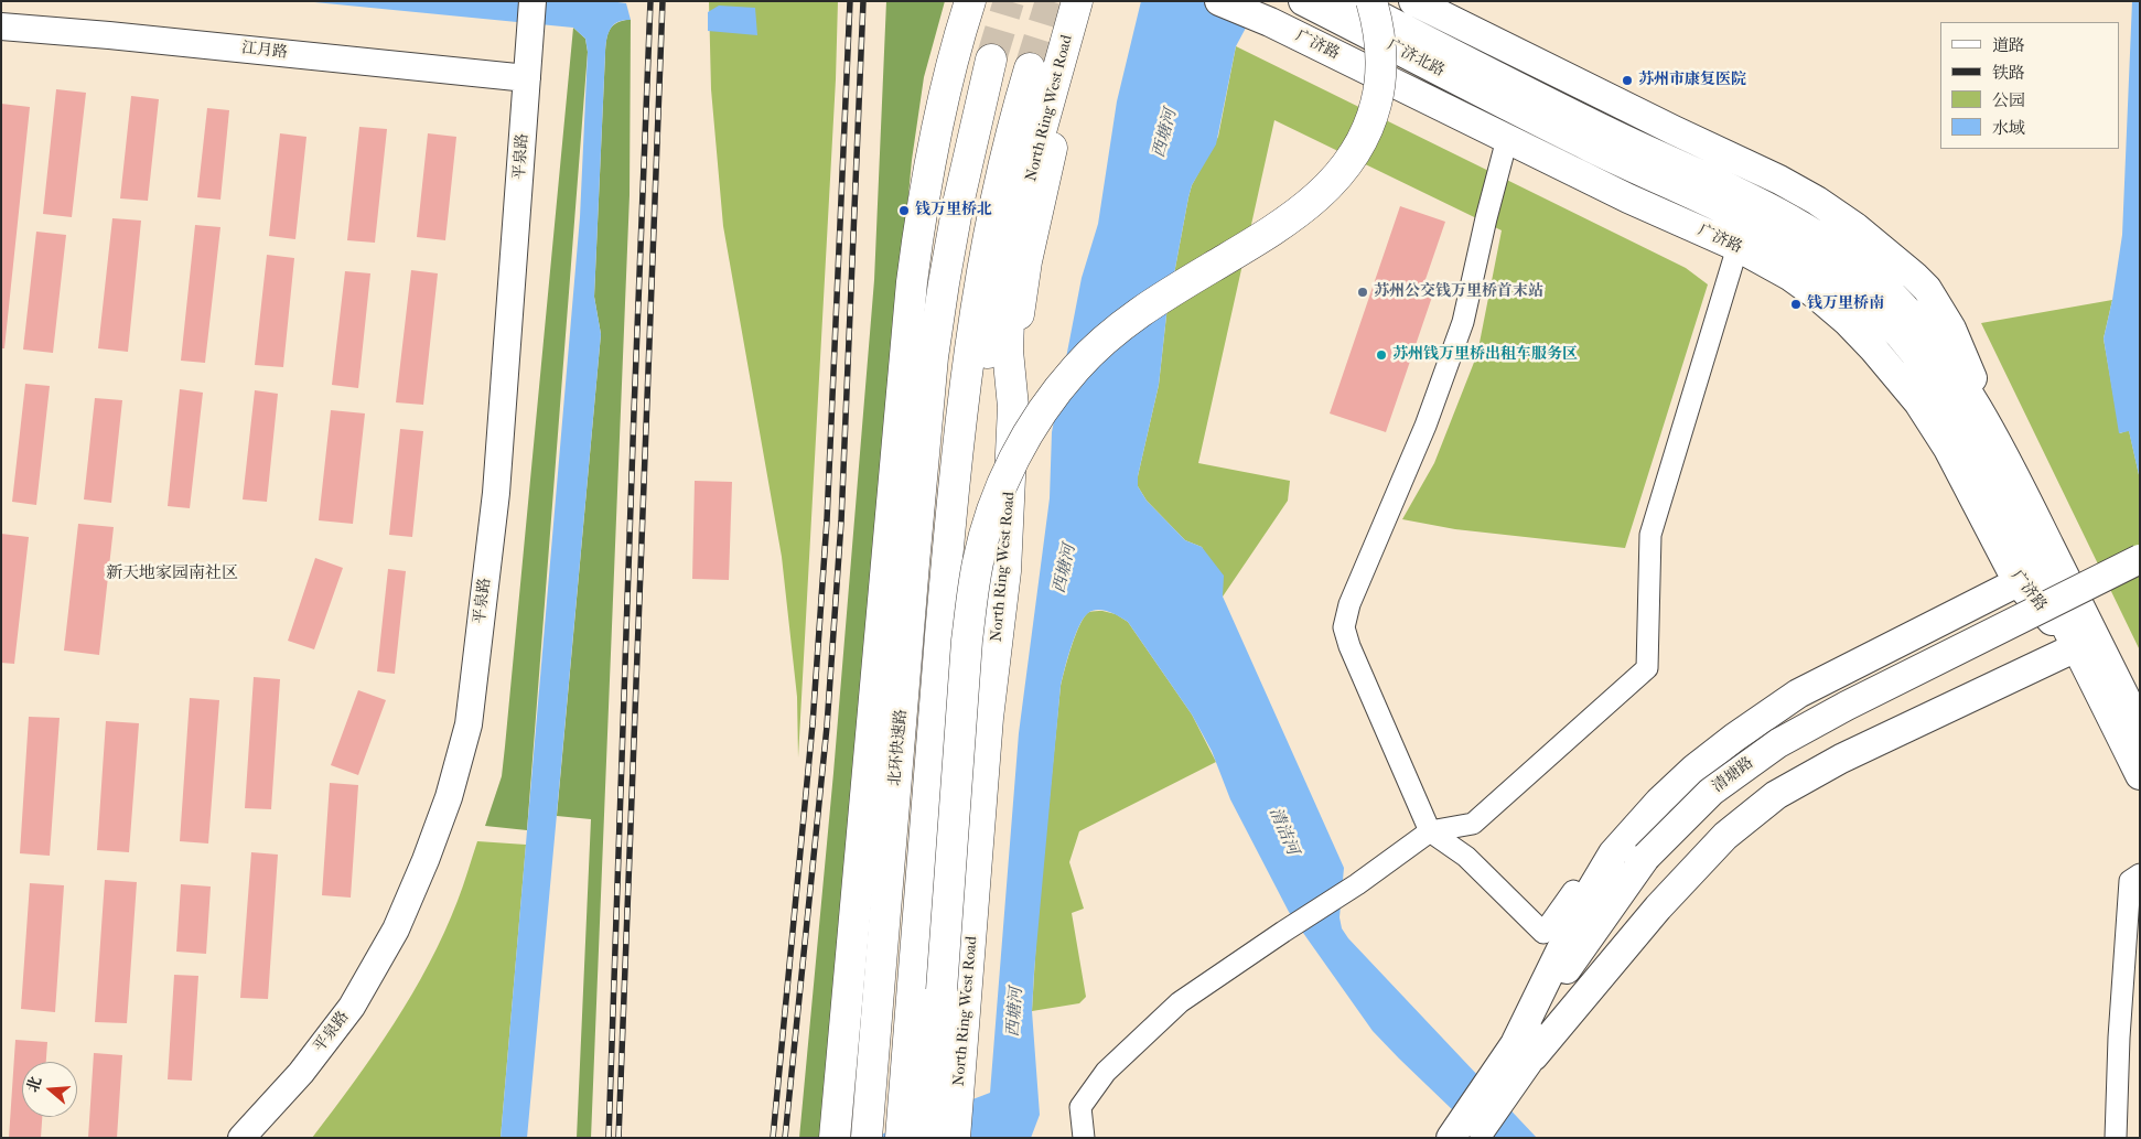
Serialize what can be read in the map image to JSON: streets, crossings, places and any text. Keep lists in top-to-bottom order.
{
  "streets": {
    "main road": [
      "广济路",
      "广济北路",
      "North Ring West Road",
      "清塘路"
    ],
    "street": ["江月路", "平泉路"]
  },
  "crossings": [
    ["广济路", "广济北路"],
    ["江月路", "平泉路"]
  ],
  "districts": ["新天地家园南社区"],
  "water": ["西塘河", "清洁河"],
  "places": [
    "苏州市康复医院",
    "钱万里桥北",
    "苏州公交钱万里桥首末站",
    "钱万里桥南",
    "苏州钱万里桥出租车服务区"
  ],
  "legend": [
    "道路",
    "铁路",
    "公园",
    "水域"
  ],
  "north": "left"
}
